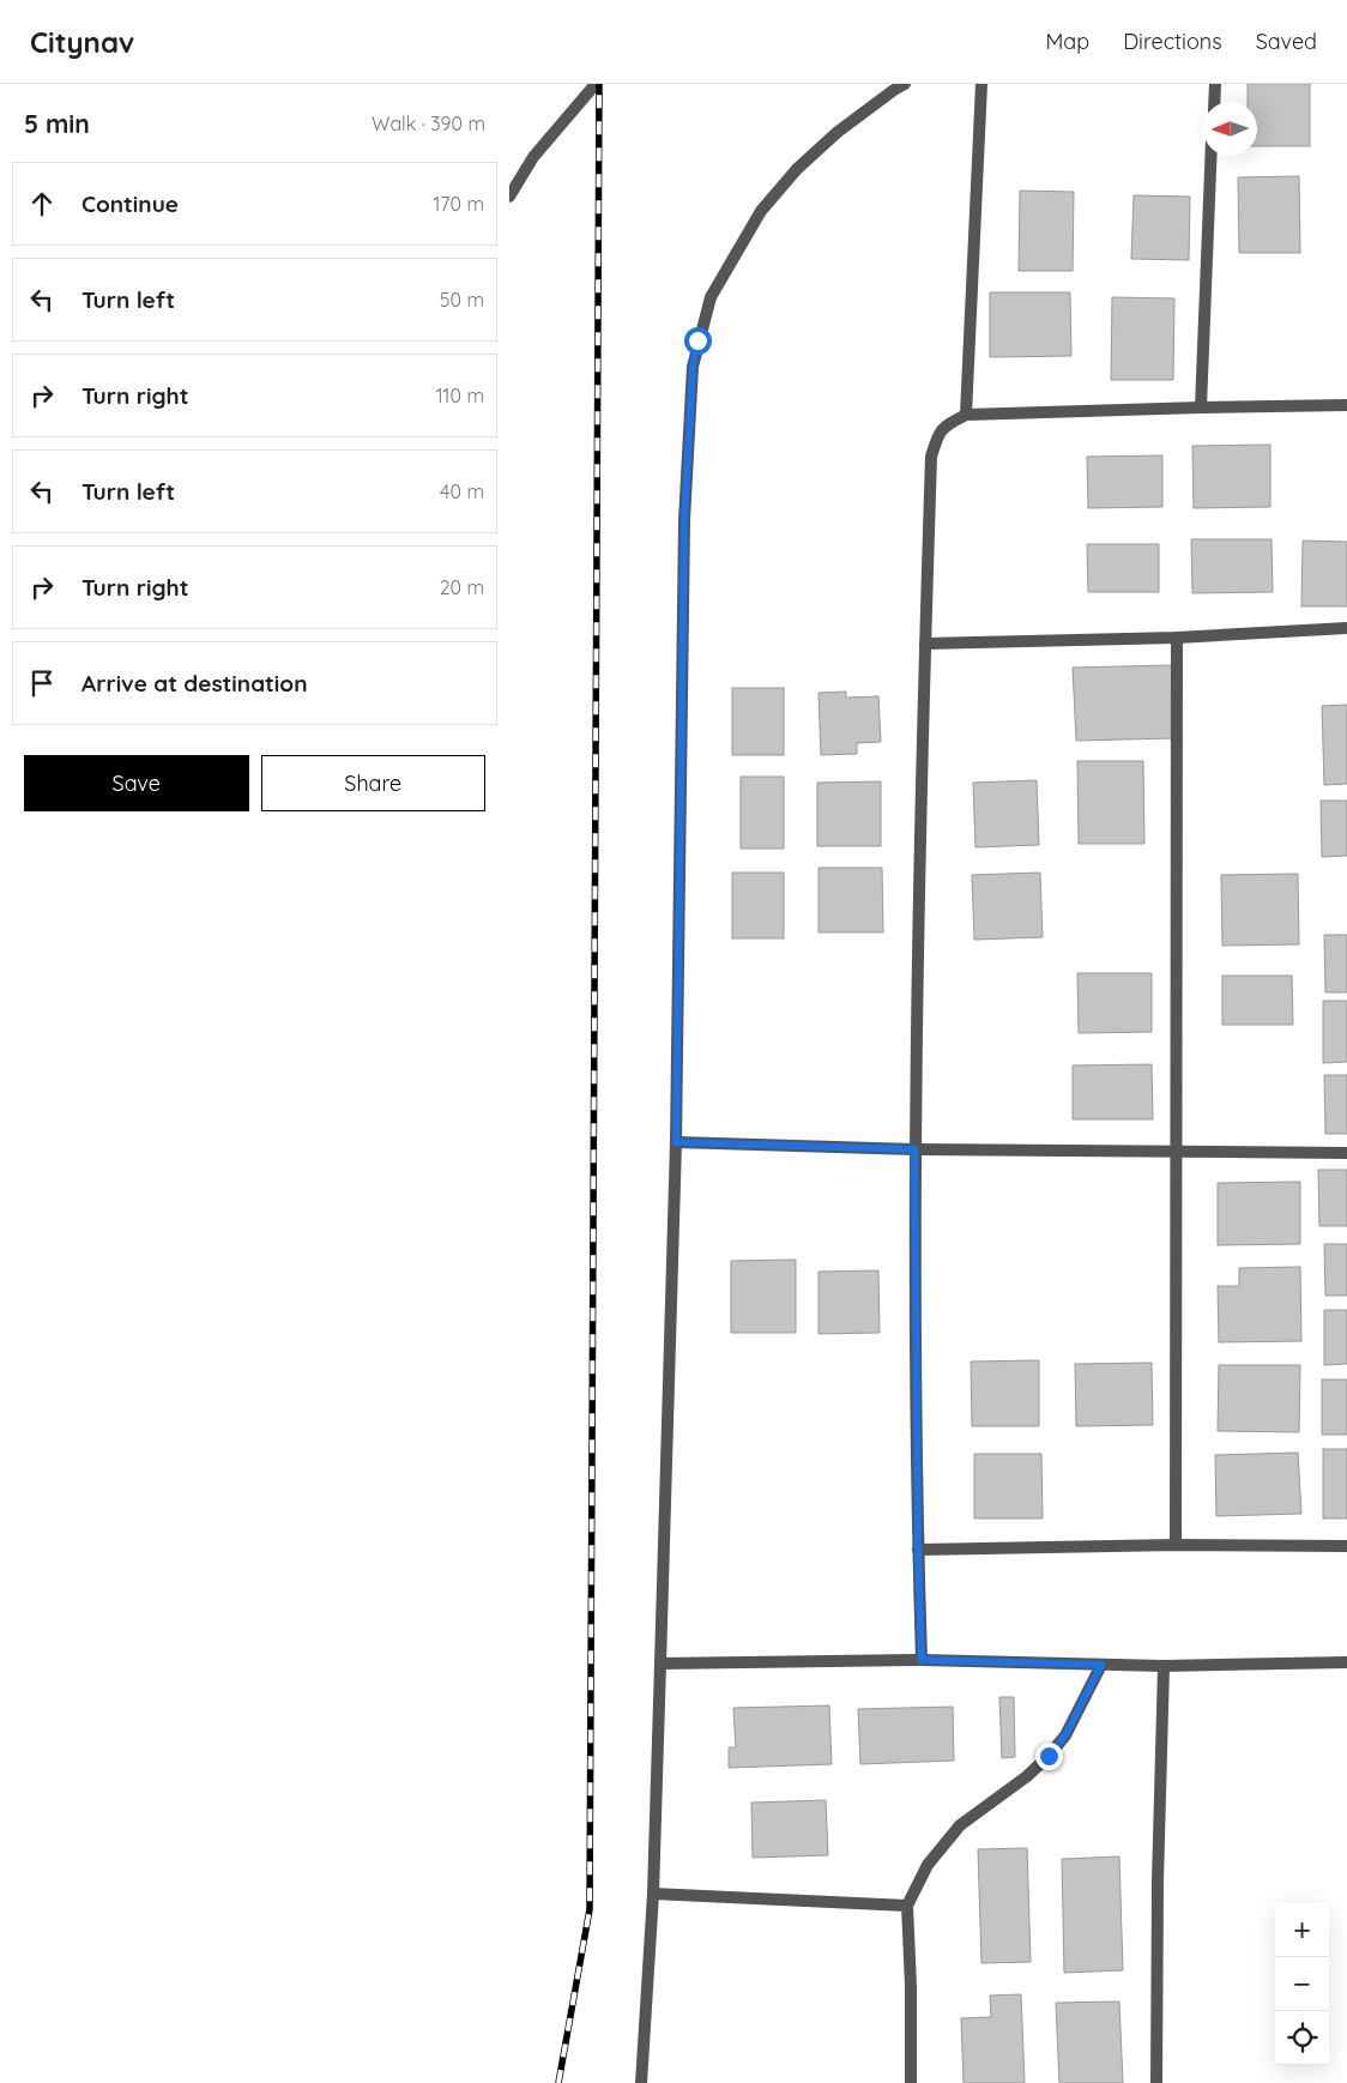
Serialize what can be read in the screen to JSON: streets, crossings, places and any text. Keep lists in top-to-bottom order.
{
  "north": "left",
  "page": {
    "header": "Citynav",
    "nav": ["Map", "Directions", "Saved"],
    "heading": ["5 min", "Walk · 390 m"],
    "list": [
      ["Continue", "170 m"],
      ["Turn left", "50 m"],
      ["Turn right", "110 m"],
      ["Turn left", "40 m"],
      ["Turn right", "20 m"],
      "Arrive at destination"
    ],
    "buttons": ["Save", "Share"],
    "map_buttons": ["+", "−"]
  }
}
